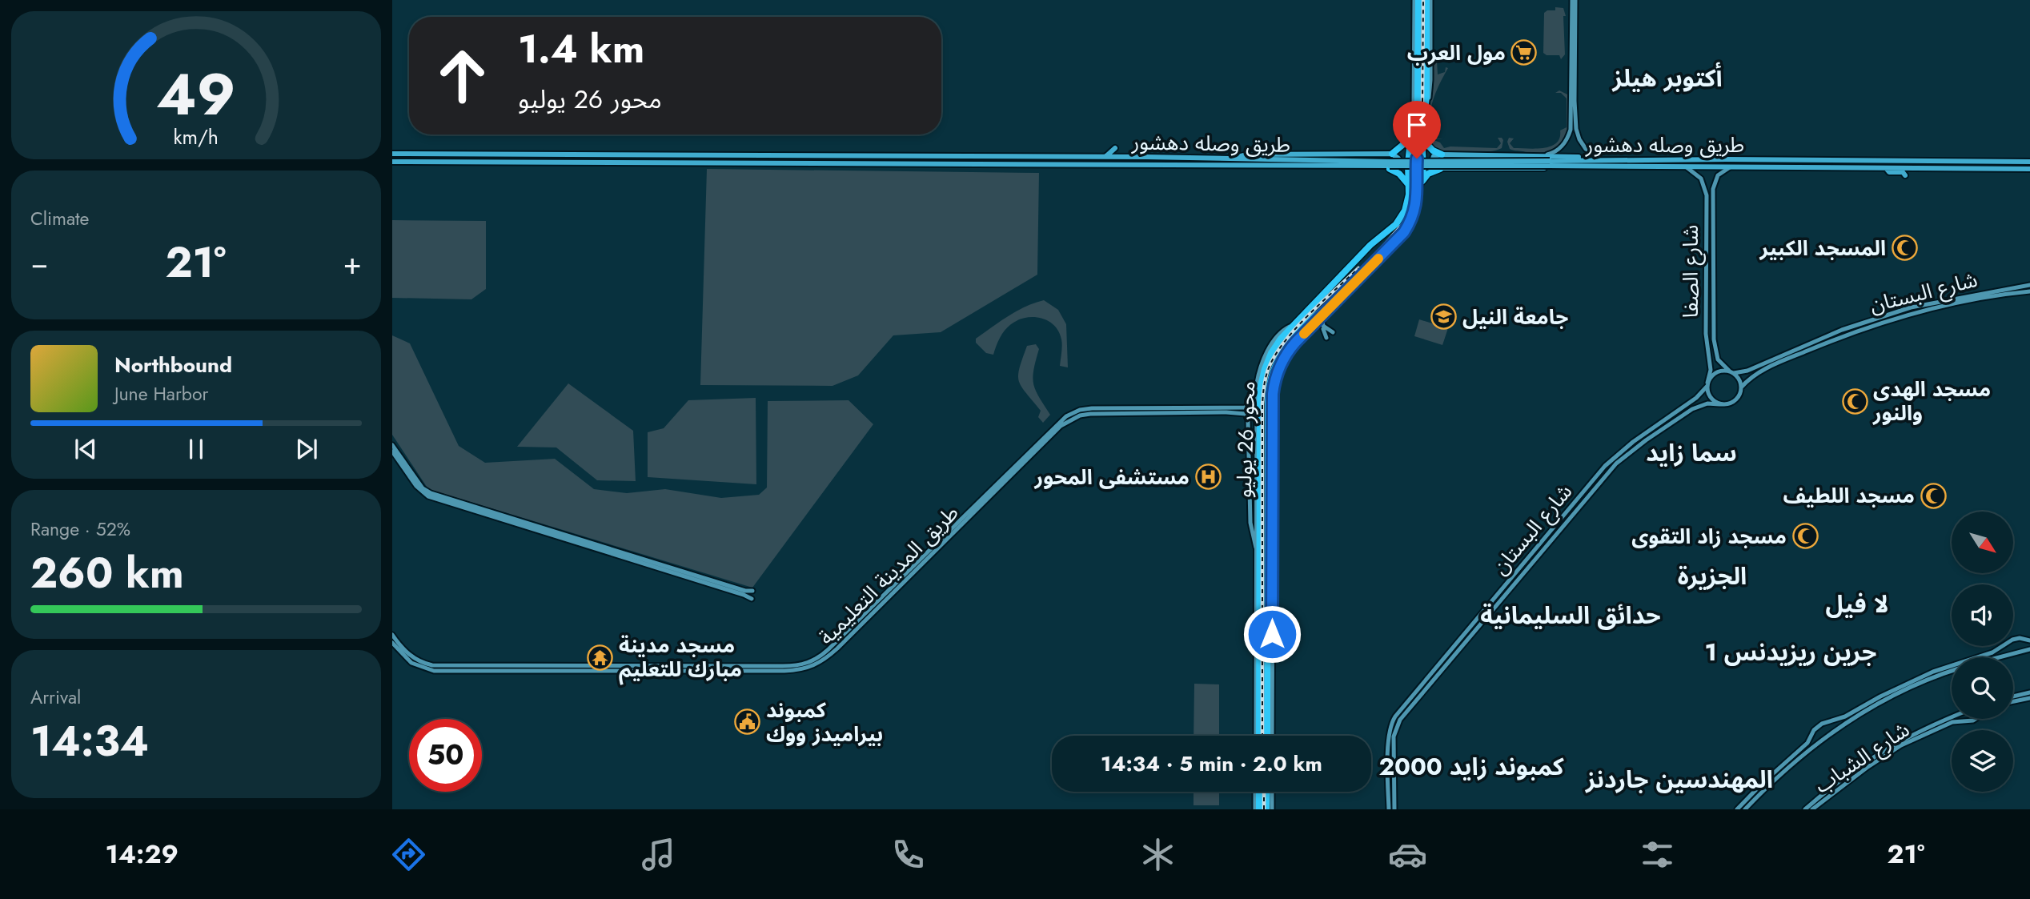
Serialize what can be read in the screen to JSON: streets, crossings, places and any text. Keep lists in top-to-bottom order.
{
  "streets": {
    "highway": ["محور 26 يوليو"],
    "main road": ["طريق وصله دهشور"],
    "street": [
      "شارع الصفا",
      "شارع البستان",
      "طريق المدينة التعليمية",
      "شارع الشباب"
    ]
  },
  "crossings": [
    ["شارع الصفا", "شارع البستان"]
  ],
  "districts": [
    "أكتوبر هيلز",
    "سما زايد",
    "الجزيرة",
    "لا فيل",
    "حدائق السليمانية",
    "جرين ريزيدنس 1",
    "كمبوند زايد 2000",
    "المهندسين جاردنز"
  ],
  "places": {
    "supermarket": ["مول العرب"],
    "mosque": [
      "المسجد الكبير",
      "مسجد الهدى والنور",
      "مسجد اللطيف",
      "مسجد زاد التقوى"
    ],
    "school or university": ["جامعة النيل"],
    "hospital": ["مستشفى المحور"],
    "temple": ["مسجد مدينة مبارك للتعليم"],
    "public building": ["كمبوند بيراميدز ووك"]
  },
  "north": "bottom right",
  "page": {
    "turn": ["1.4 km", "محور 26 يوليو"],
    "tile": [
      "Climate",
      ["Range · 52%", "260 km"],
      ["Arrival", "14:34"]
    ],
    "heat": ["−", "21°", "+"],
    "song": ["Northbound", "June Harbor"],
    "limit": "50",
    "trip": "14:34 · 5 min · 2.0 km",
    "tabs": ["14:29", "21°"],
    "gauge": ["49", "km/h"]
  }
}
